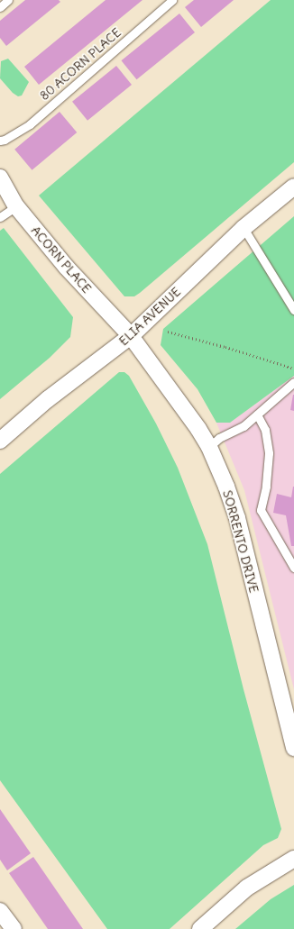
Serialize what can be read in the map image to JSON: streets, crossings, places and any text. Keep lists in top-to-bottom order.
{
  "streets": {
    "street": ["ACORN PLACE", "ELIA AVENUE", "SORRENTO DRIVE"],
    "lane": ["80 ACORN PLACE"]
  },
  "crossings": [
    ["ACORN PLACE", "ELIA AVENUE"],
    ["ACORN PLACE", "SORRENTO DRIVE"],
    ["ELIA AVENUE", "SORRENTO DRIVE"]
  ]
}
